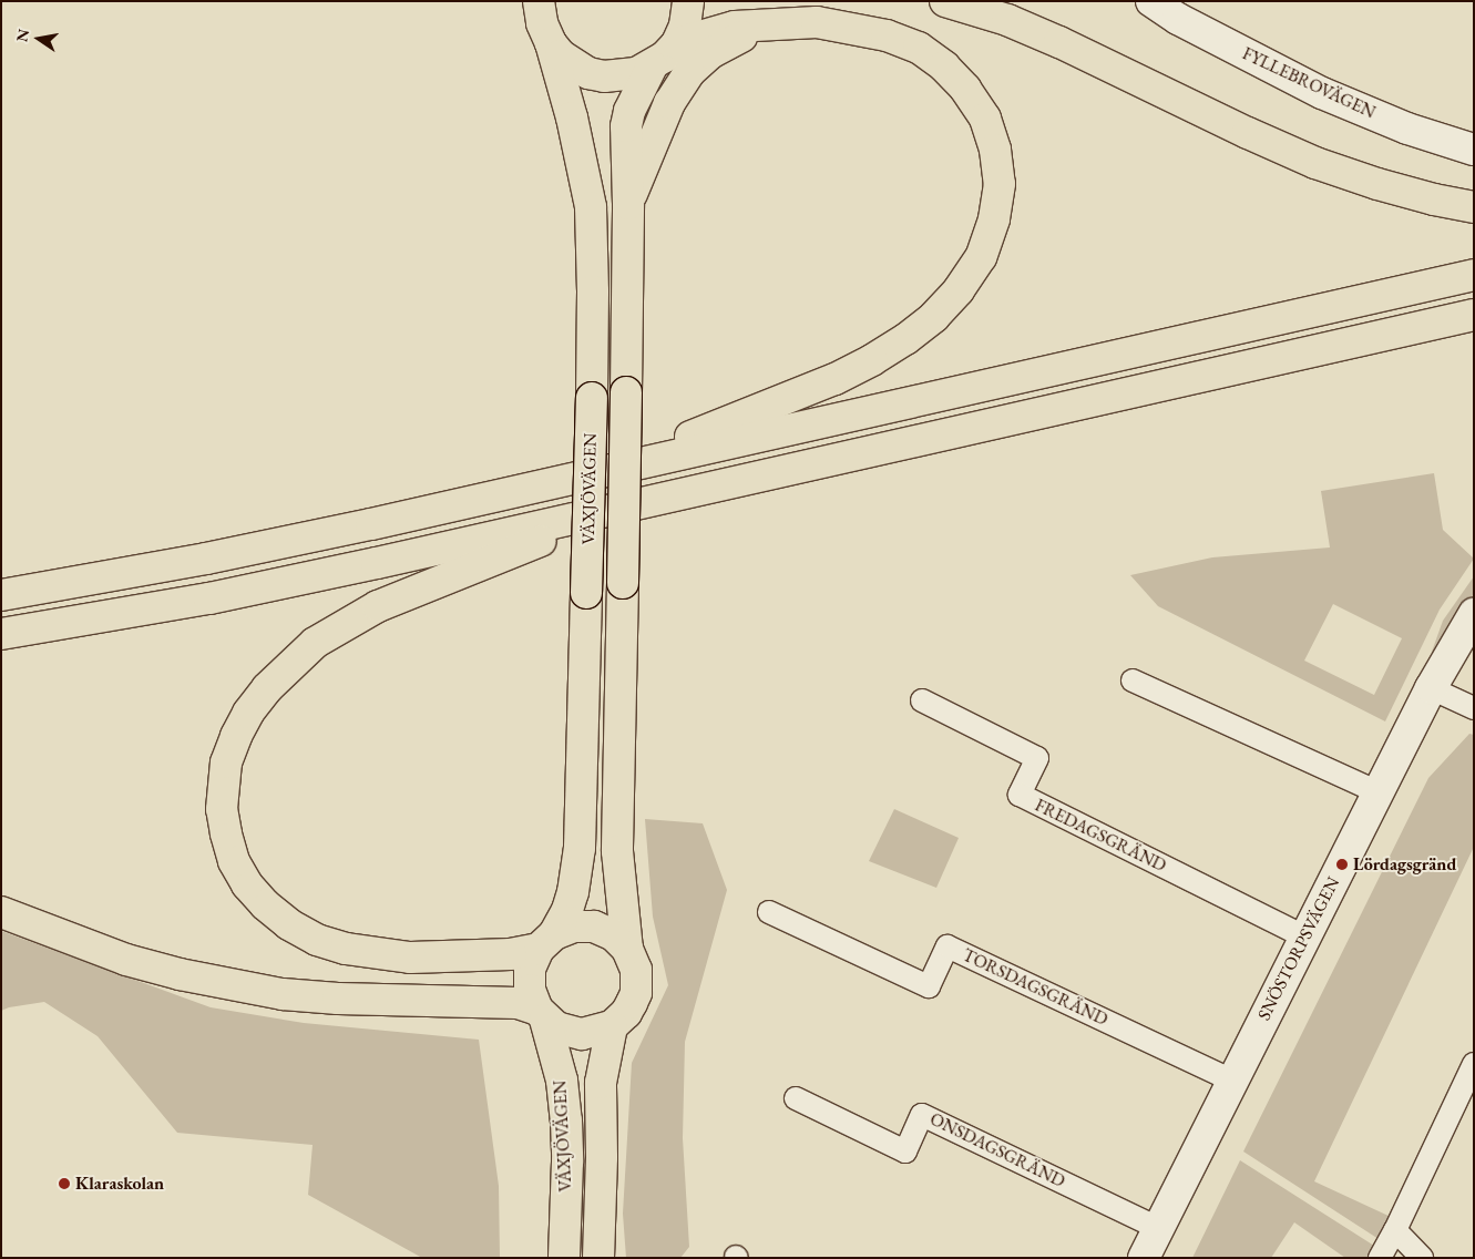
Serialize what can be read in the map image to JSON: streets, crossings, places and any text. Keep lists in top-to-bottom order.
{
  "streets": {
    "highway": ["VÄXJÖVÄGEN"],
    "street": [
      "FYLLEBROVÄGEN",
      "FREDAGSGRÄND",
      "SNÖSTORPSVÄGEN",
      "TORSDAGSGRÄND",
      "ONSDAGSGRÄND"
    ]
  },
  "crossings": [
    ["FREDAGSGRÄND", "SNÖSTORPSVÄGEN"],
    ["SNÖSTORPSVÄGEN", "TORSDAGSGRÄND"],
    ["SNÖSTORPSVÄGEN", "ONSDAGSGRÄND"]
  ],
  "places": ["Lördagsgränd", "Klaraskolan"],
  "north": "left"
}
